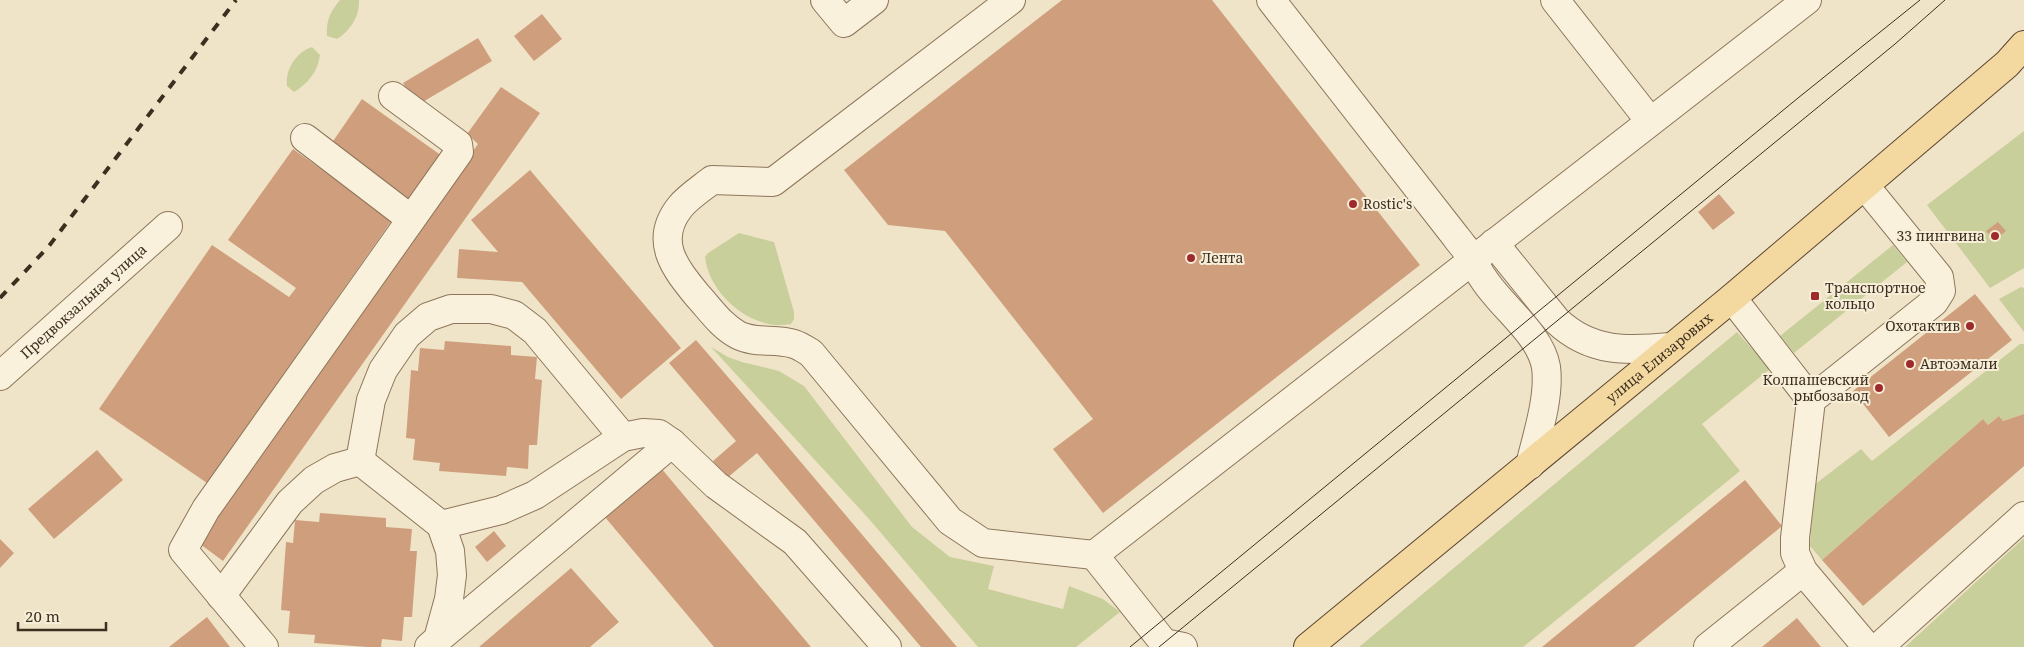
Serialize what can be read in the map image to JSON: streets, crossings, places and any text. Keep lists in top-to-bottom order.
{
  "streets": {
    "main road": ["улица Елизаровых"],
    "street": ["Предвокзальная улица"]
  },
  "places": {
    "other": [
      "Rostic's",
      "33 пингвина",
      "Лента",
      "Охотактив",
      "Автоэмали",
      "Колпашевский рыбозавод"
    ],
    "transit": ["Транспортное кольцо"]
  },
  "scale_bar": "20 m"
}
